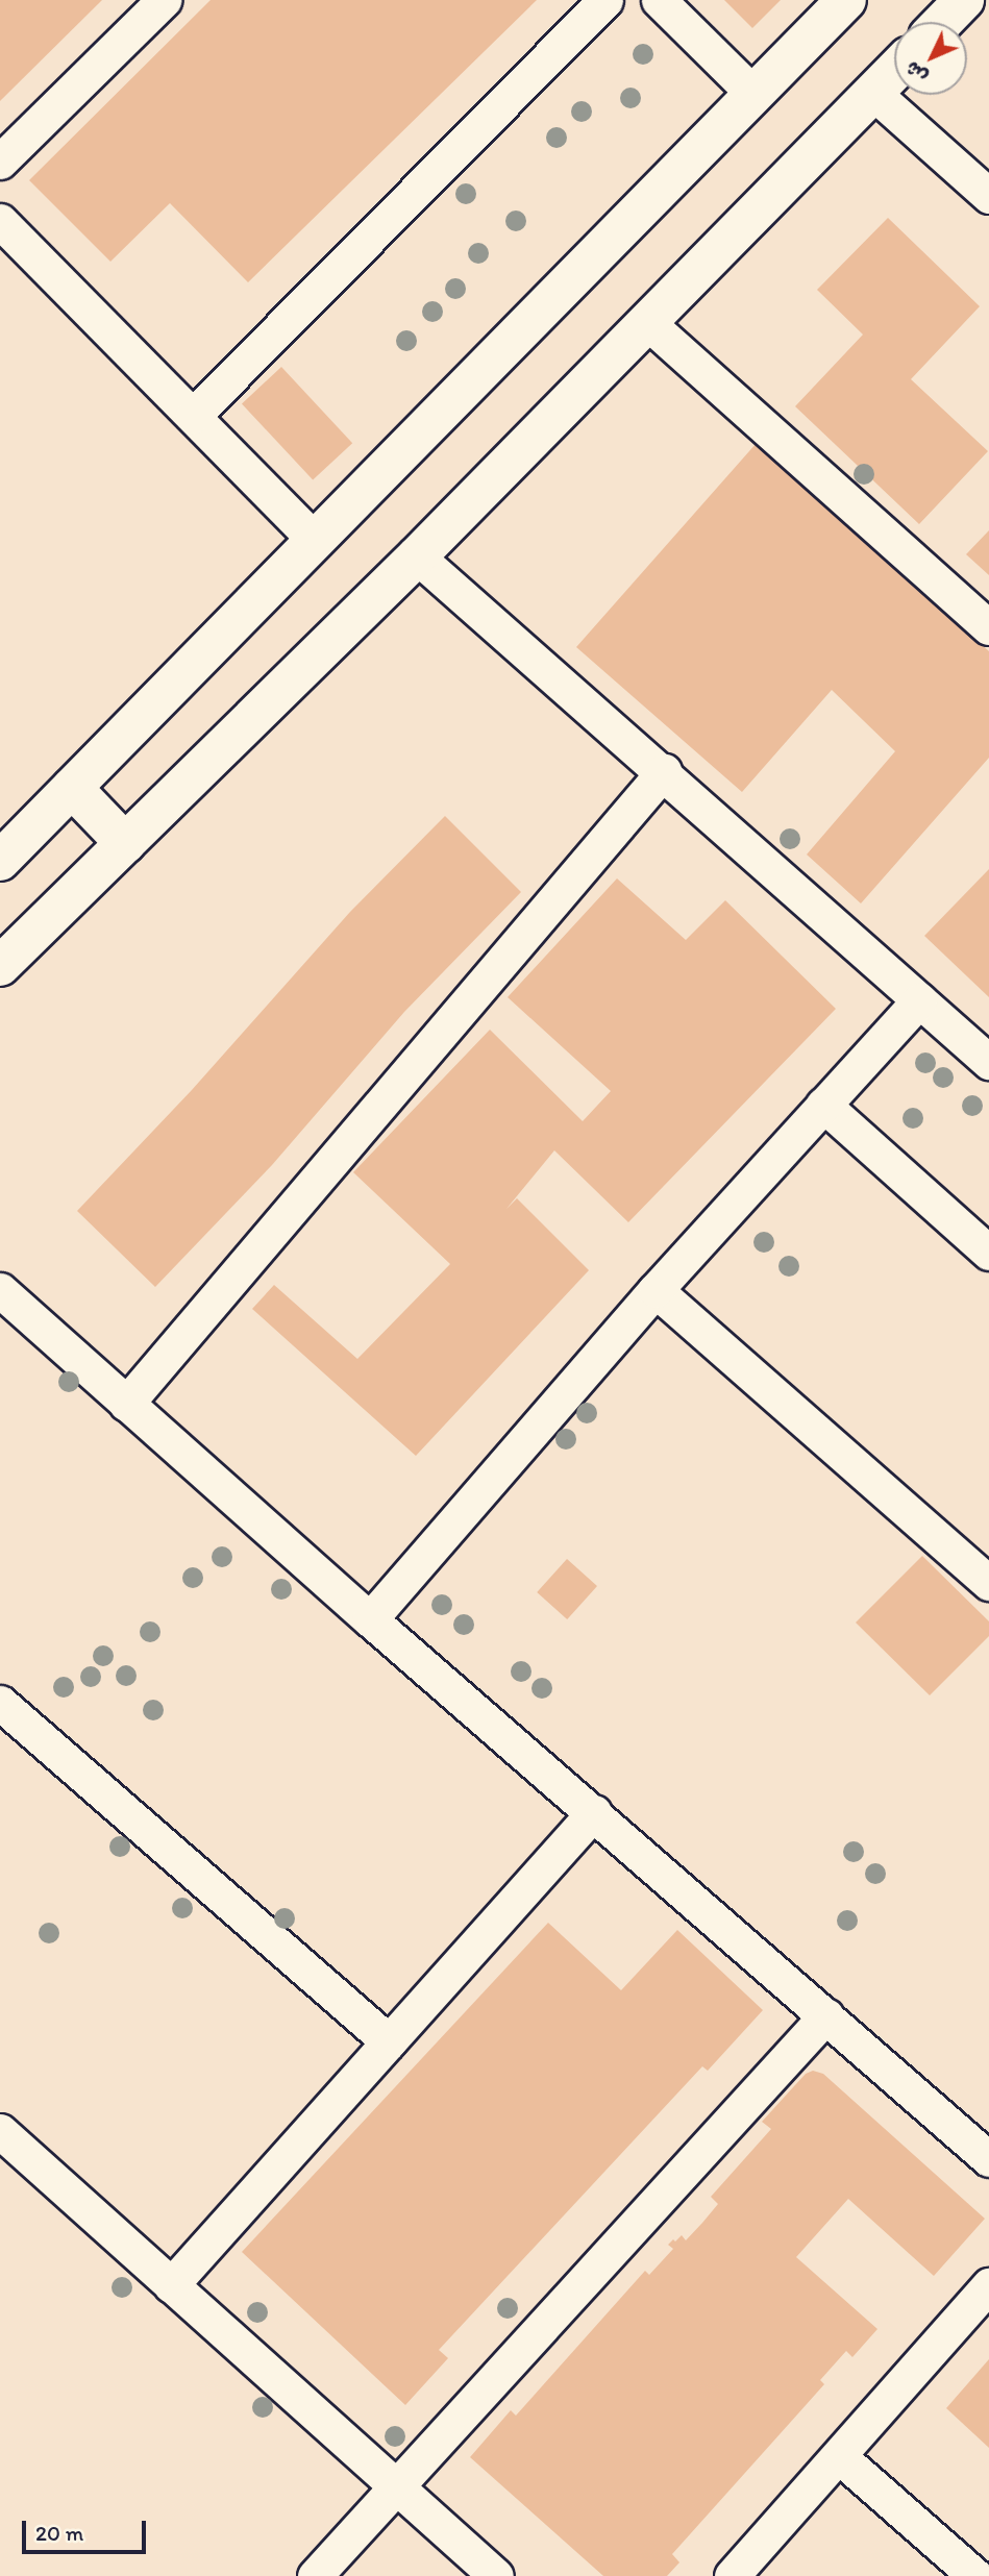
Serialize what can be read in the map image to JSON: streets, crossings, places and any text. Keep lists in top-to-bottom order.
{
  "scale_bar": "20 m",
  "north": "bottom left"
}
